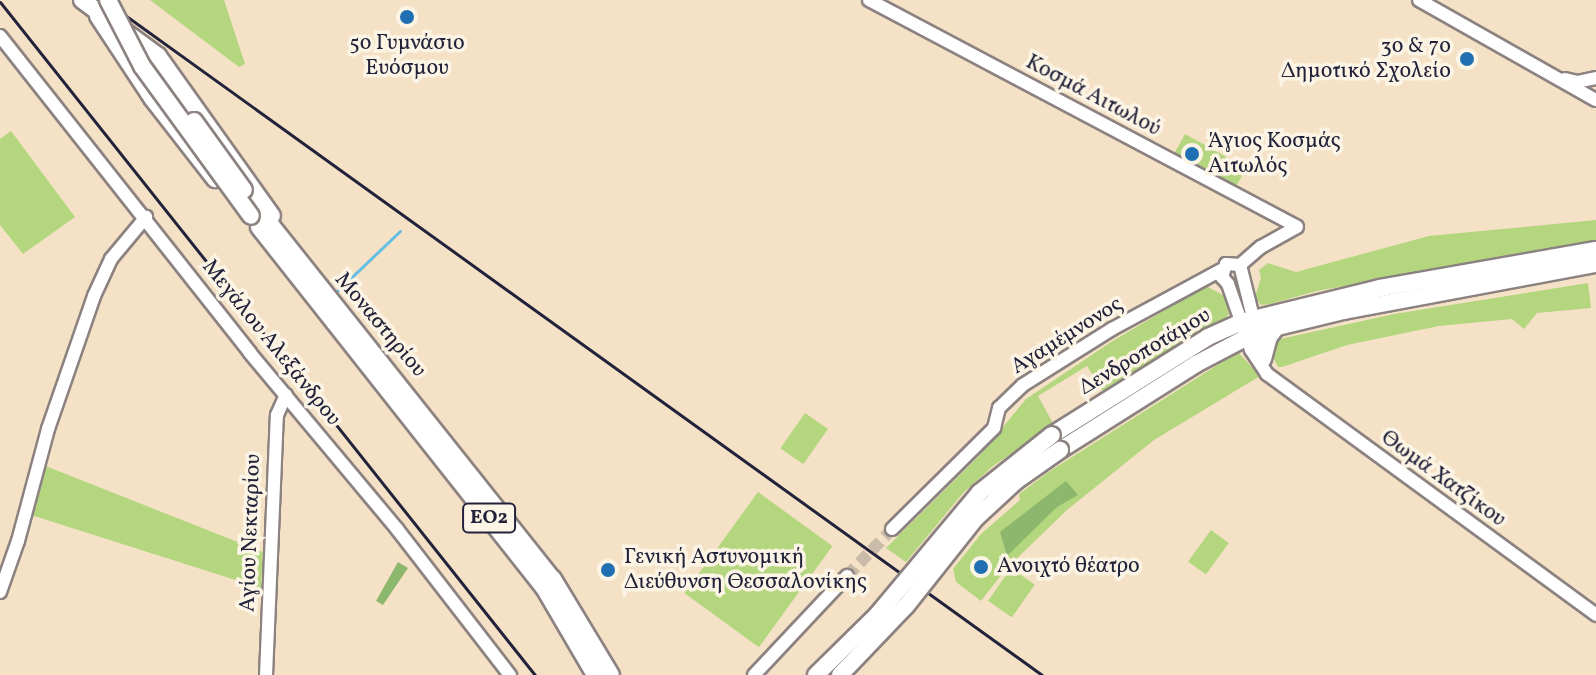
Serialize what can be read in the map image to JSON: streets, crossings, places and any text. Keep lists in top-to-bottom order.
{
  "streets": {
    "main road": ["Μοναστηρίου", "Δενδροποτάμου", "ΕΟ2"],
    "street": [
      "Κοσμά Αιτωλού",
      "Αγαμέμνονος",
      "Μεγάλου Αλεξάνδρου",
      "Θωμά Χατζίκου",
      "Αγίου Νεκταρίου"
    ]
  },
  "crossings": [
    ["Κοσμά Αιτωλού", "Αγαμέμνονος"],
    ["Κοσμά Αιτωλού", "Θωμά Χατζίκου"],
    ["Αγαμέμνονος", "Θωμά Χατζίκου"],
    ["Μεγάλου Αλεξάνδρου", "Αγίου Νεκταρίου"],
    ["Δενδροποτάμου", "Θωμά Χατζίκου"]
  ],
  "places": [
    "5ο Γυμνάσιο Ευόσμου",
    "3ο & 7ο Δημοτικό Σχολείο",
    "Άγιος Κοσμάς Αιτωλός",
    "Ανοιχτό θέατρο",
    "Γενική Αστυνομική Διεύθυνση Θεσσαλονίκης"
  ]
}
